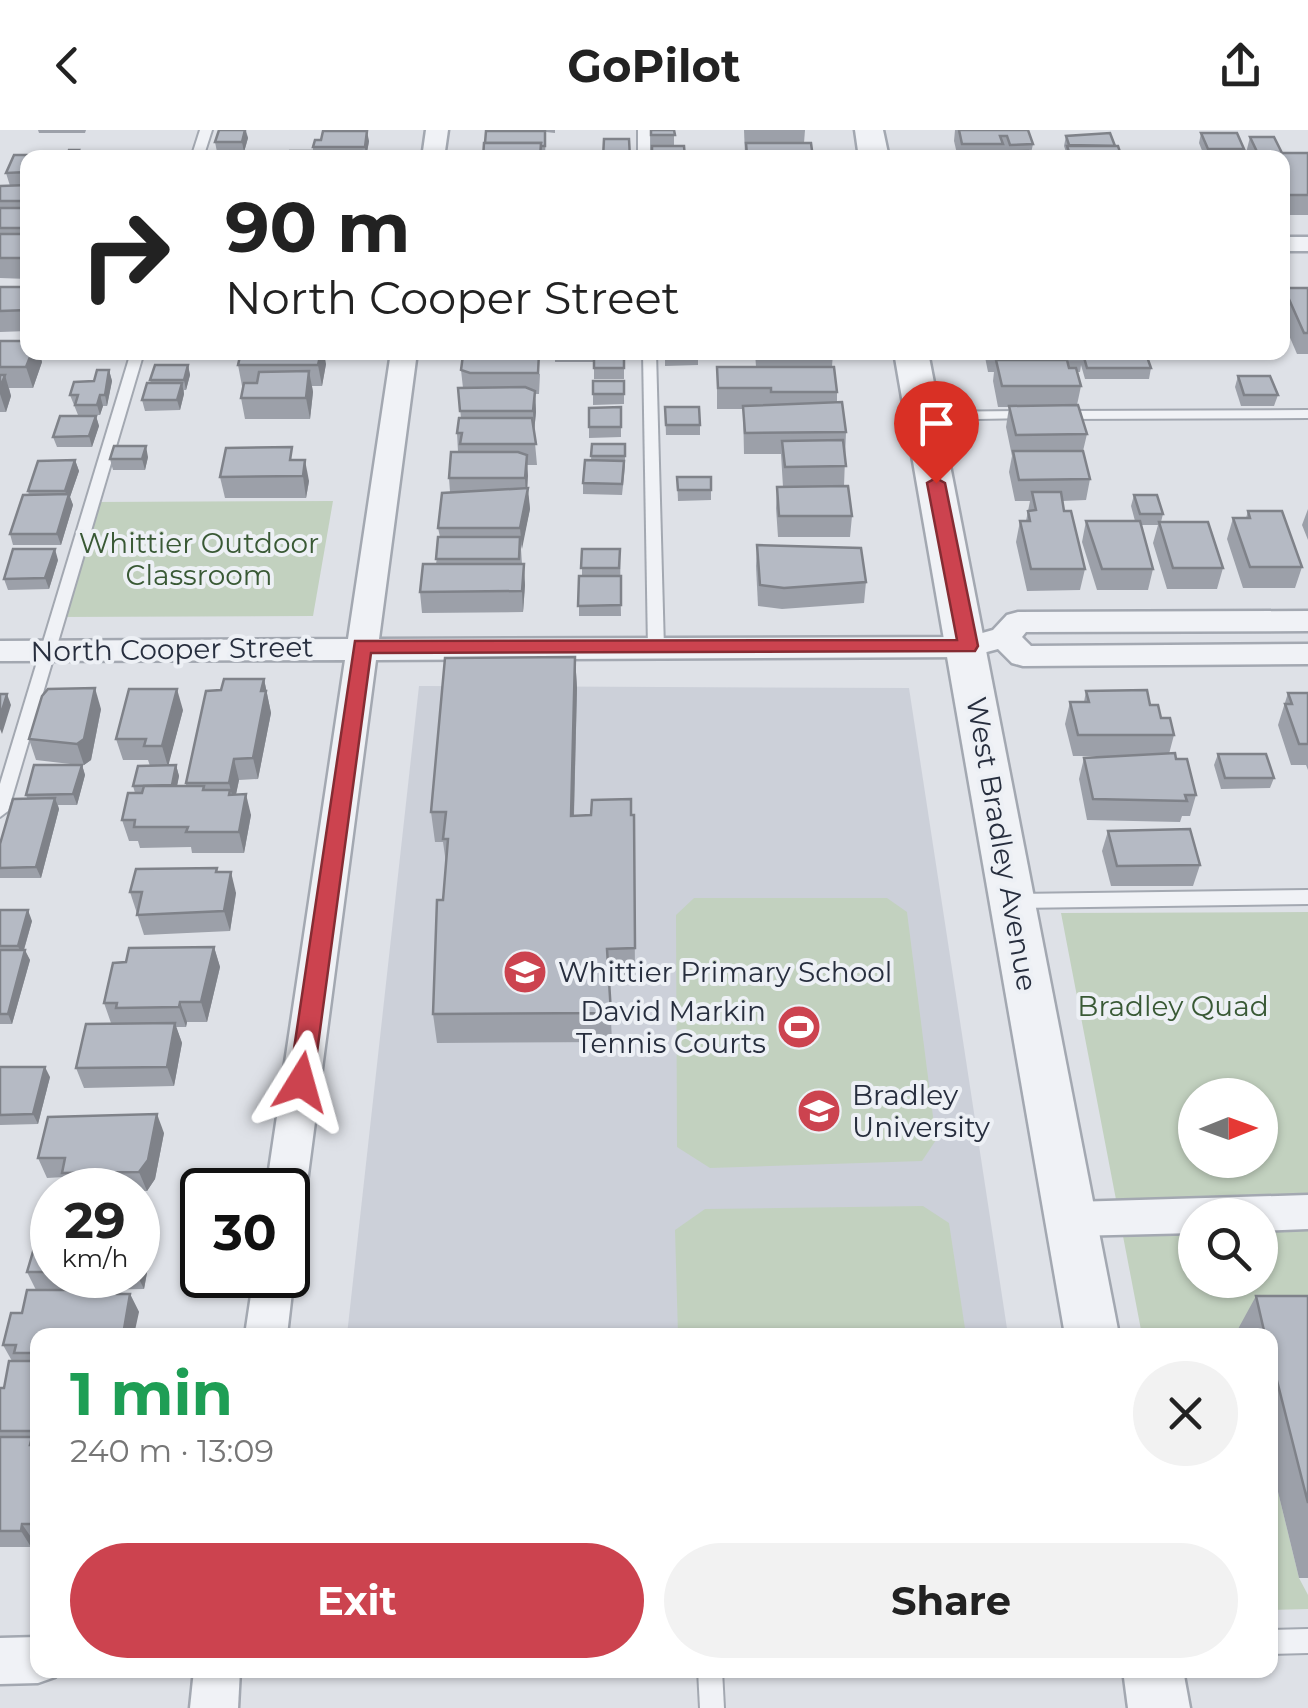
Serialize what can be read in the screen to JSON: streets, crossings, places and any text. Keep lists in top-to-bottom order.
{
  "streets": {
    "street": ["North Cooper Street", "West Bradley Avenue"]
  },
  "crossings": [
    ["North Cooper Street", "West Bradley Avenue"]
  ],
  "parks": ["Whittier Outdoor Classroom", "Bradley Quad"],
  "places": {
    "school or university": ["Whittier Primary School", "Bradley University"],
    "sports": ["David Markin Tennis Courts"]
  },
  "north": "right",
  "page": {
    "header": "GoPilot",
    "turn": ["90 m", "North Cooper Street"],
    "speed": "29 km/h",
    "limit": "30",
    "heading": ["1 min", "240 m · 13:09"],
    "buttons": ["Exit", "Share"]
  }
}
